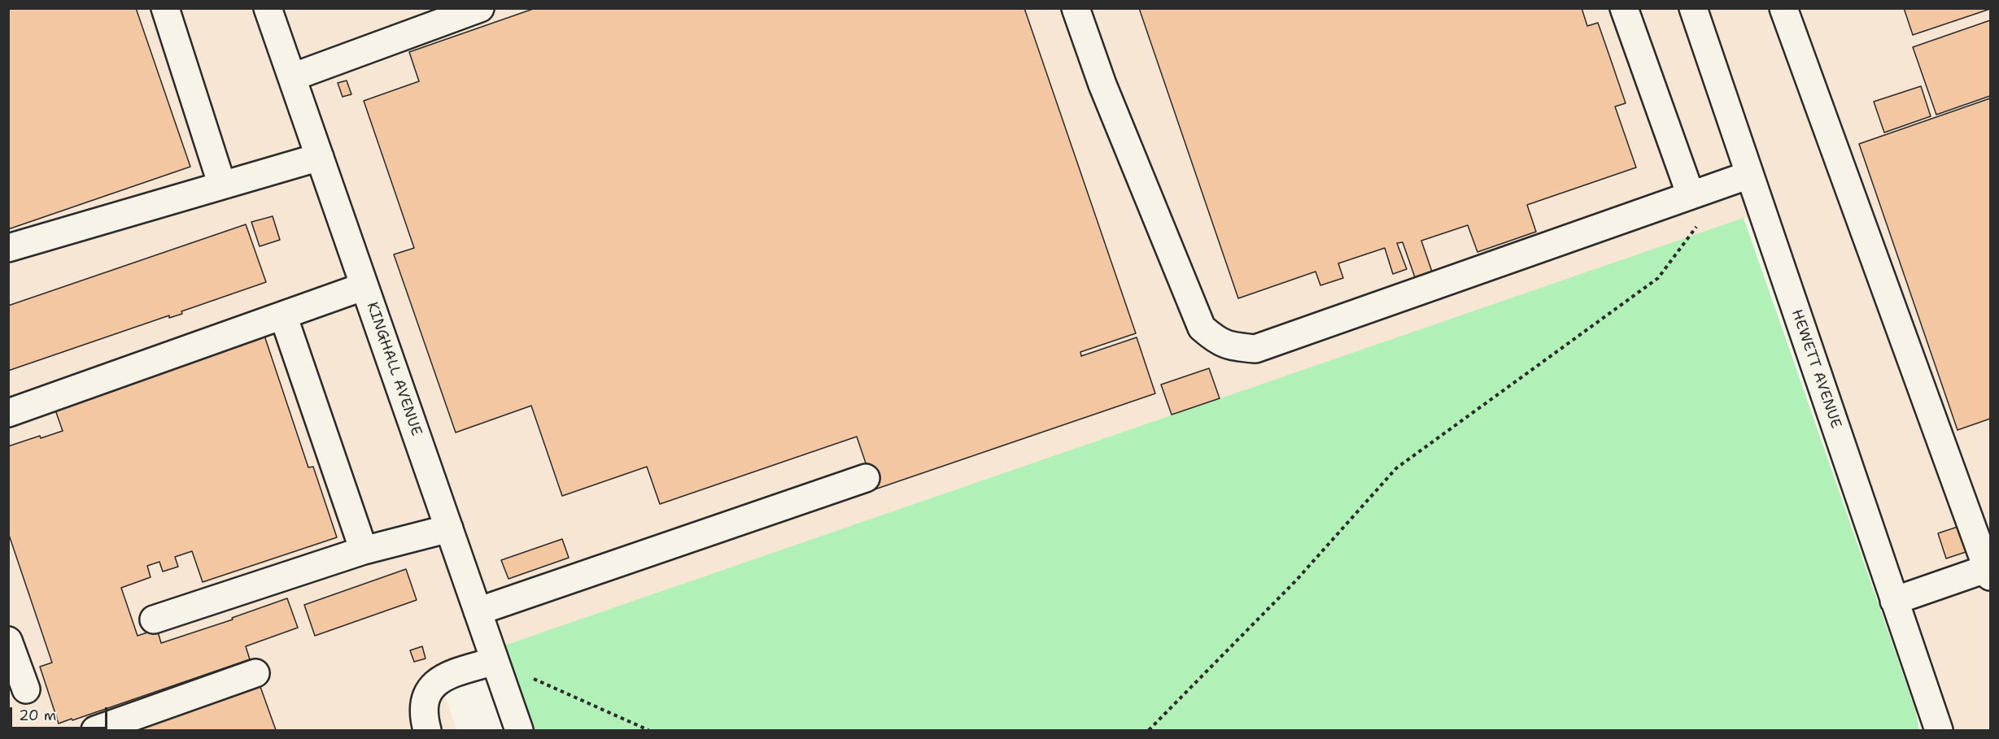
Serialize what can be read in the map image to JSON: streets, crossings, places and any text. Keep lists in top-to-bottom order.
{
  "streets": {
    "lane": ["KINGHALL AVENUE", "HEWETT AVENUE"]
  },
  "scale_bar": "20 m"
}
